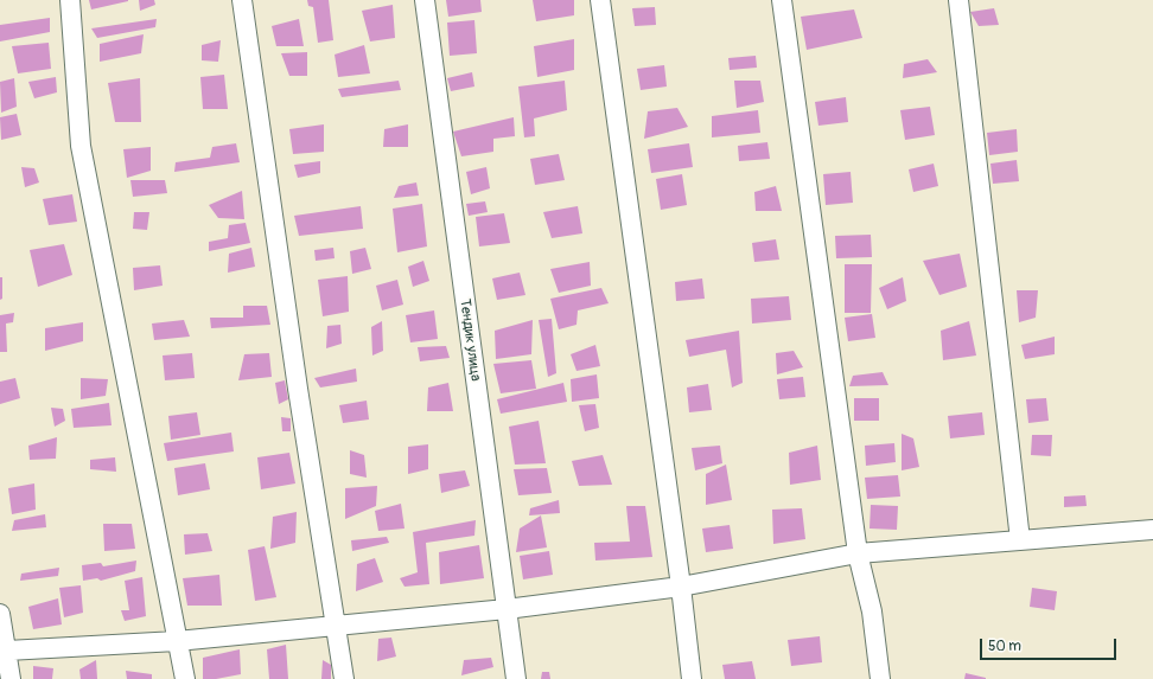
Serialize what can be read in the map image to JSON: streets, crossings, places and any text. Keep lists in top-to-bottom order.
{
  "streets": {
    "street": ["Тендик улица"]
  },
  "scale_bar": "50 m"
}
